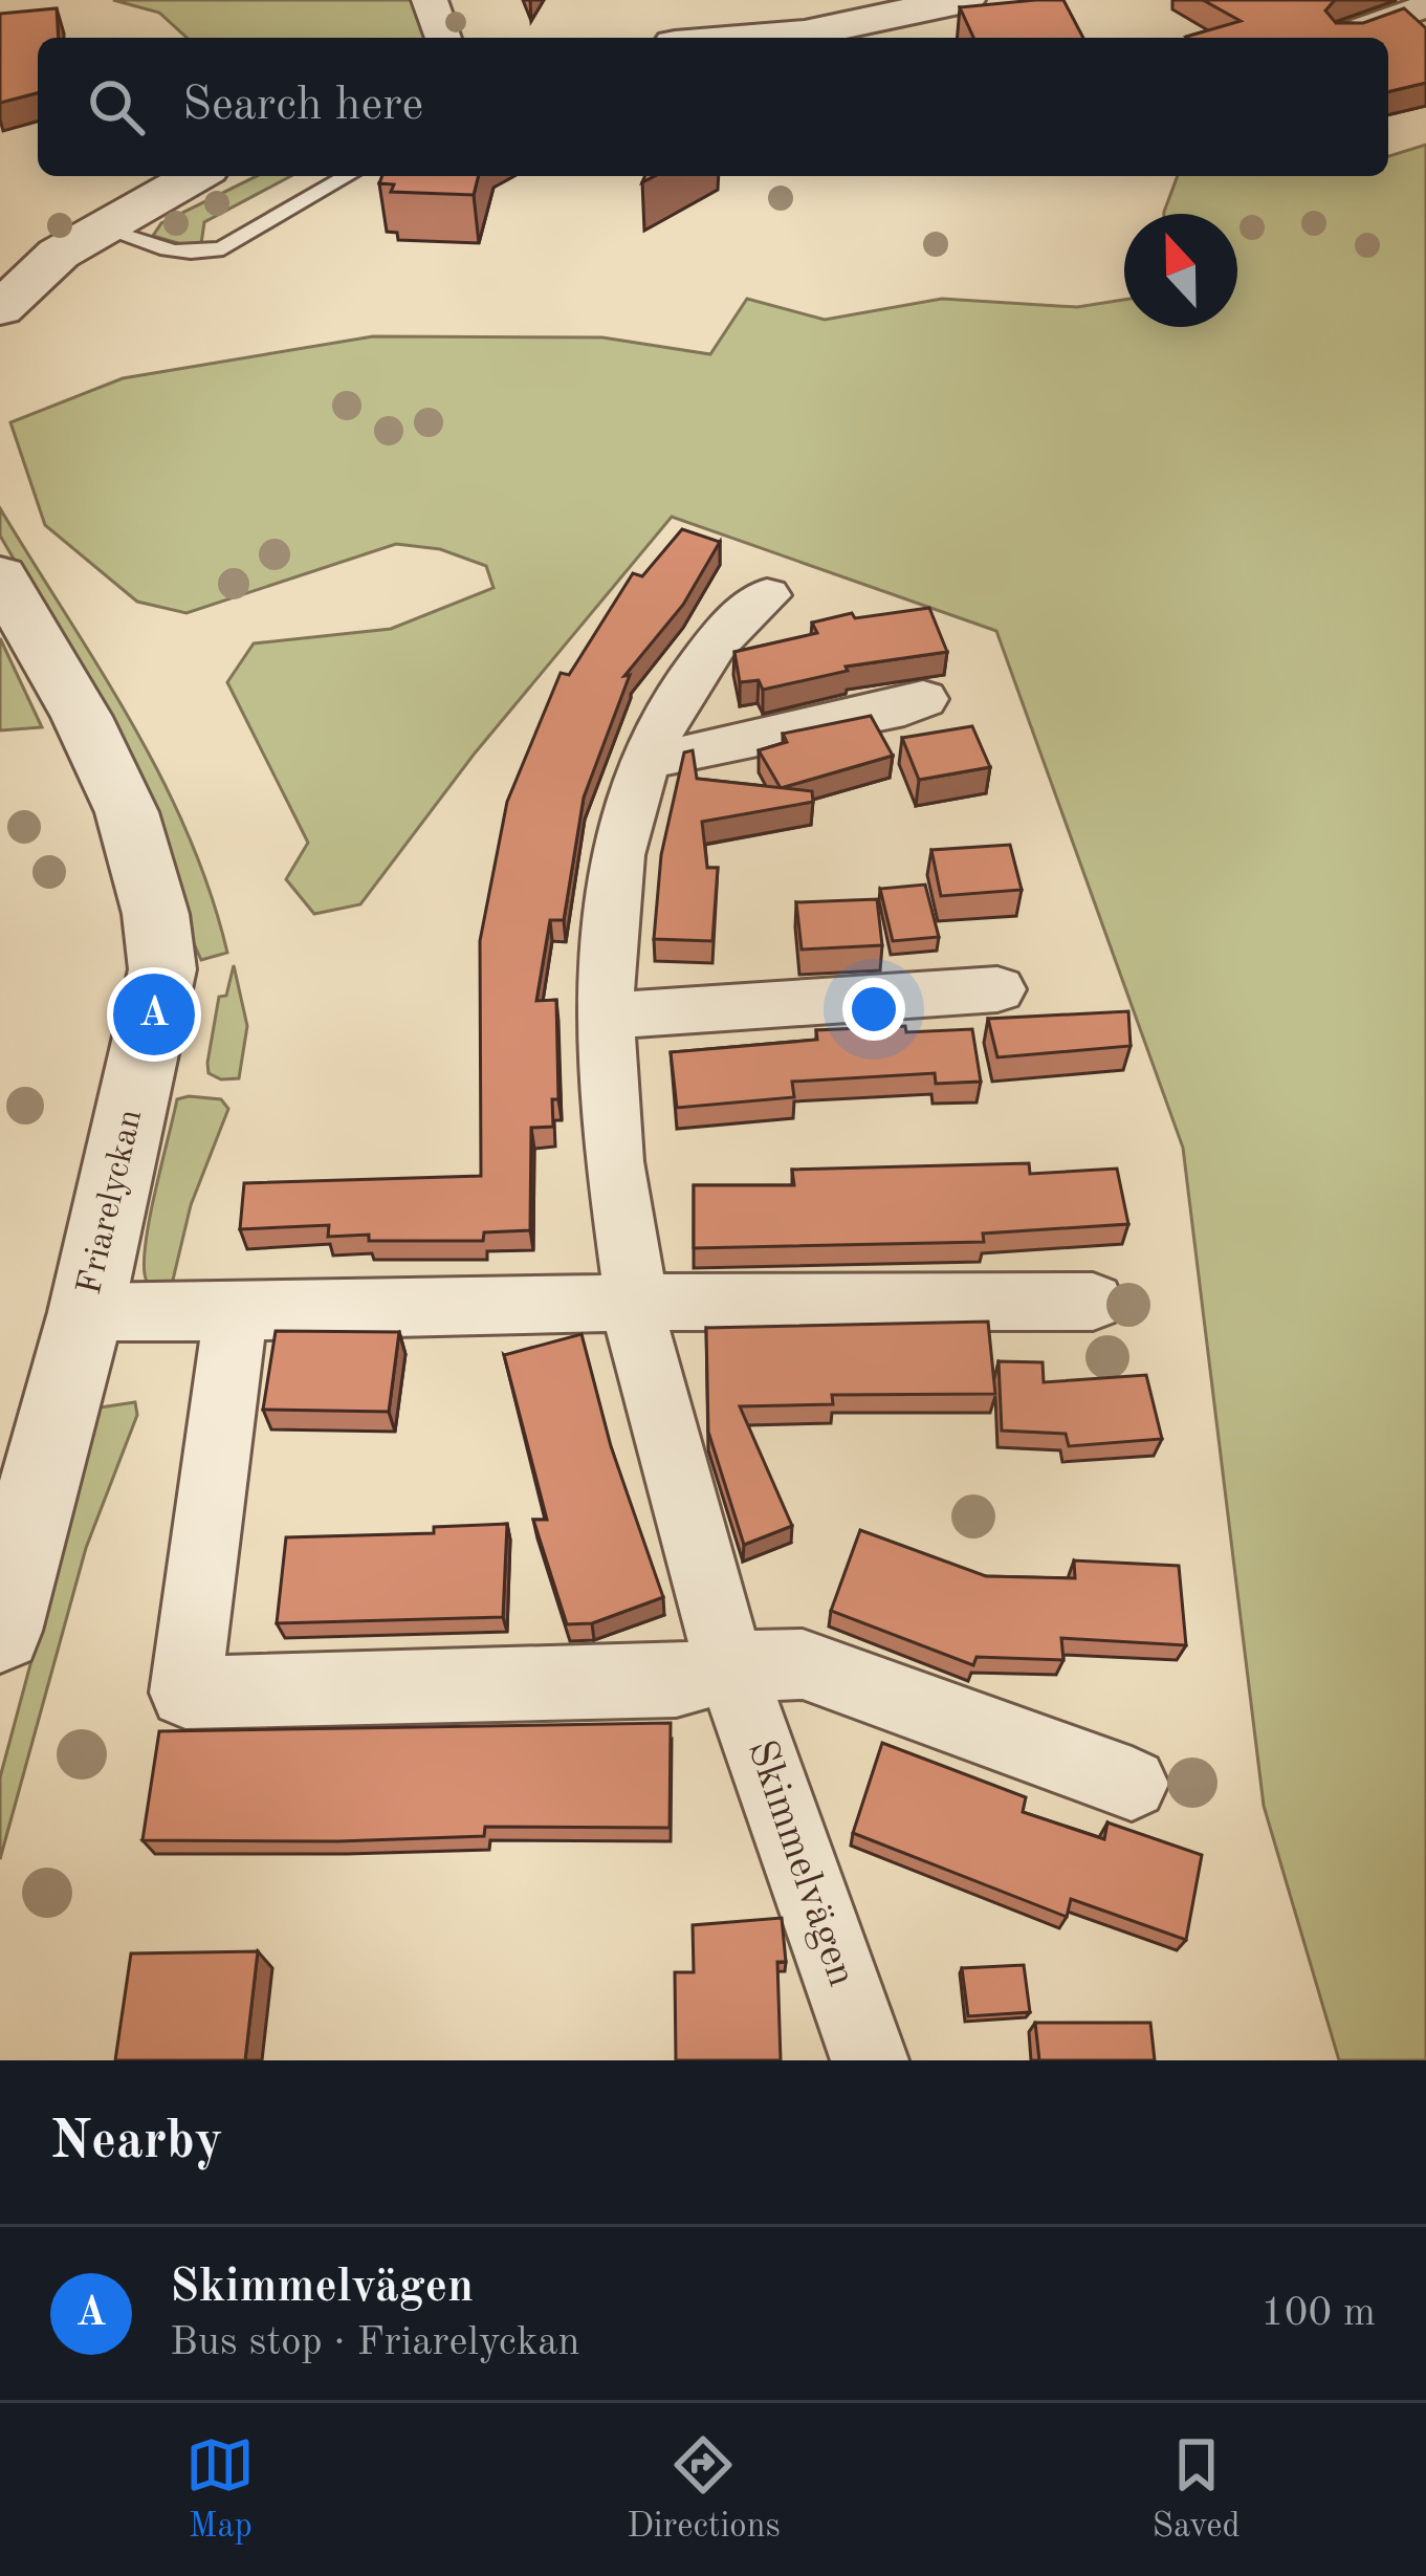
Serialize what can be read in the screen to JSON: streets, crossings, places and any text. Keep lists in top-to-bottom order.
{
  "streets": {
    "street": ["Friarelyckan", "Skimmelvägen"]
  },
  "north": "top",
  "page": {
    "search": "Search here",
    "pins": "A",
    "heading": "Nearby",
    "list": [
      {
        "mark": "A",
        "name": "Skimmelvägen",
        "note": "Bus stop · Friarelyckan",
        "value": "100 m"
      }
    ],
    "nav": ["Map", "Directions", "Saved"]
  }
}
